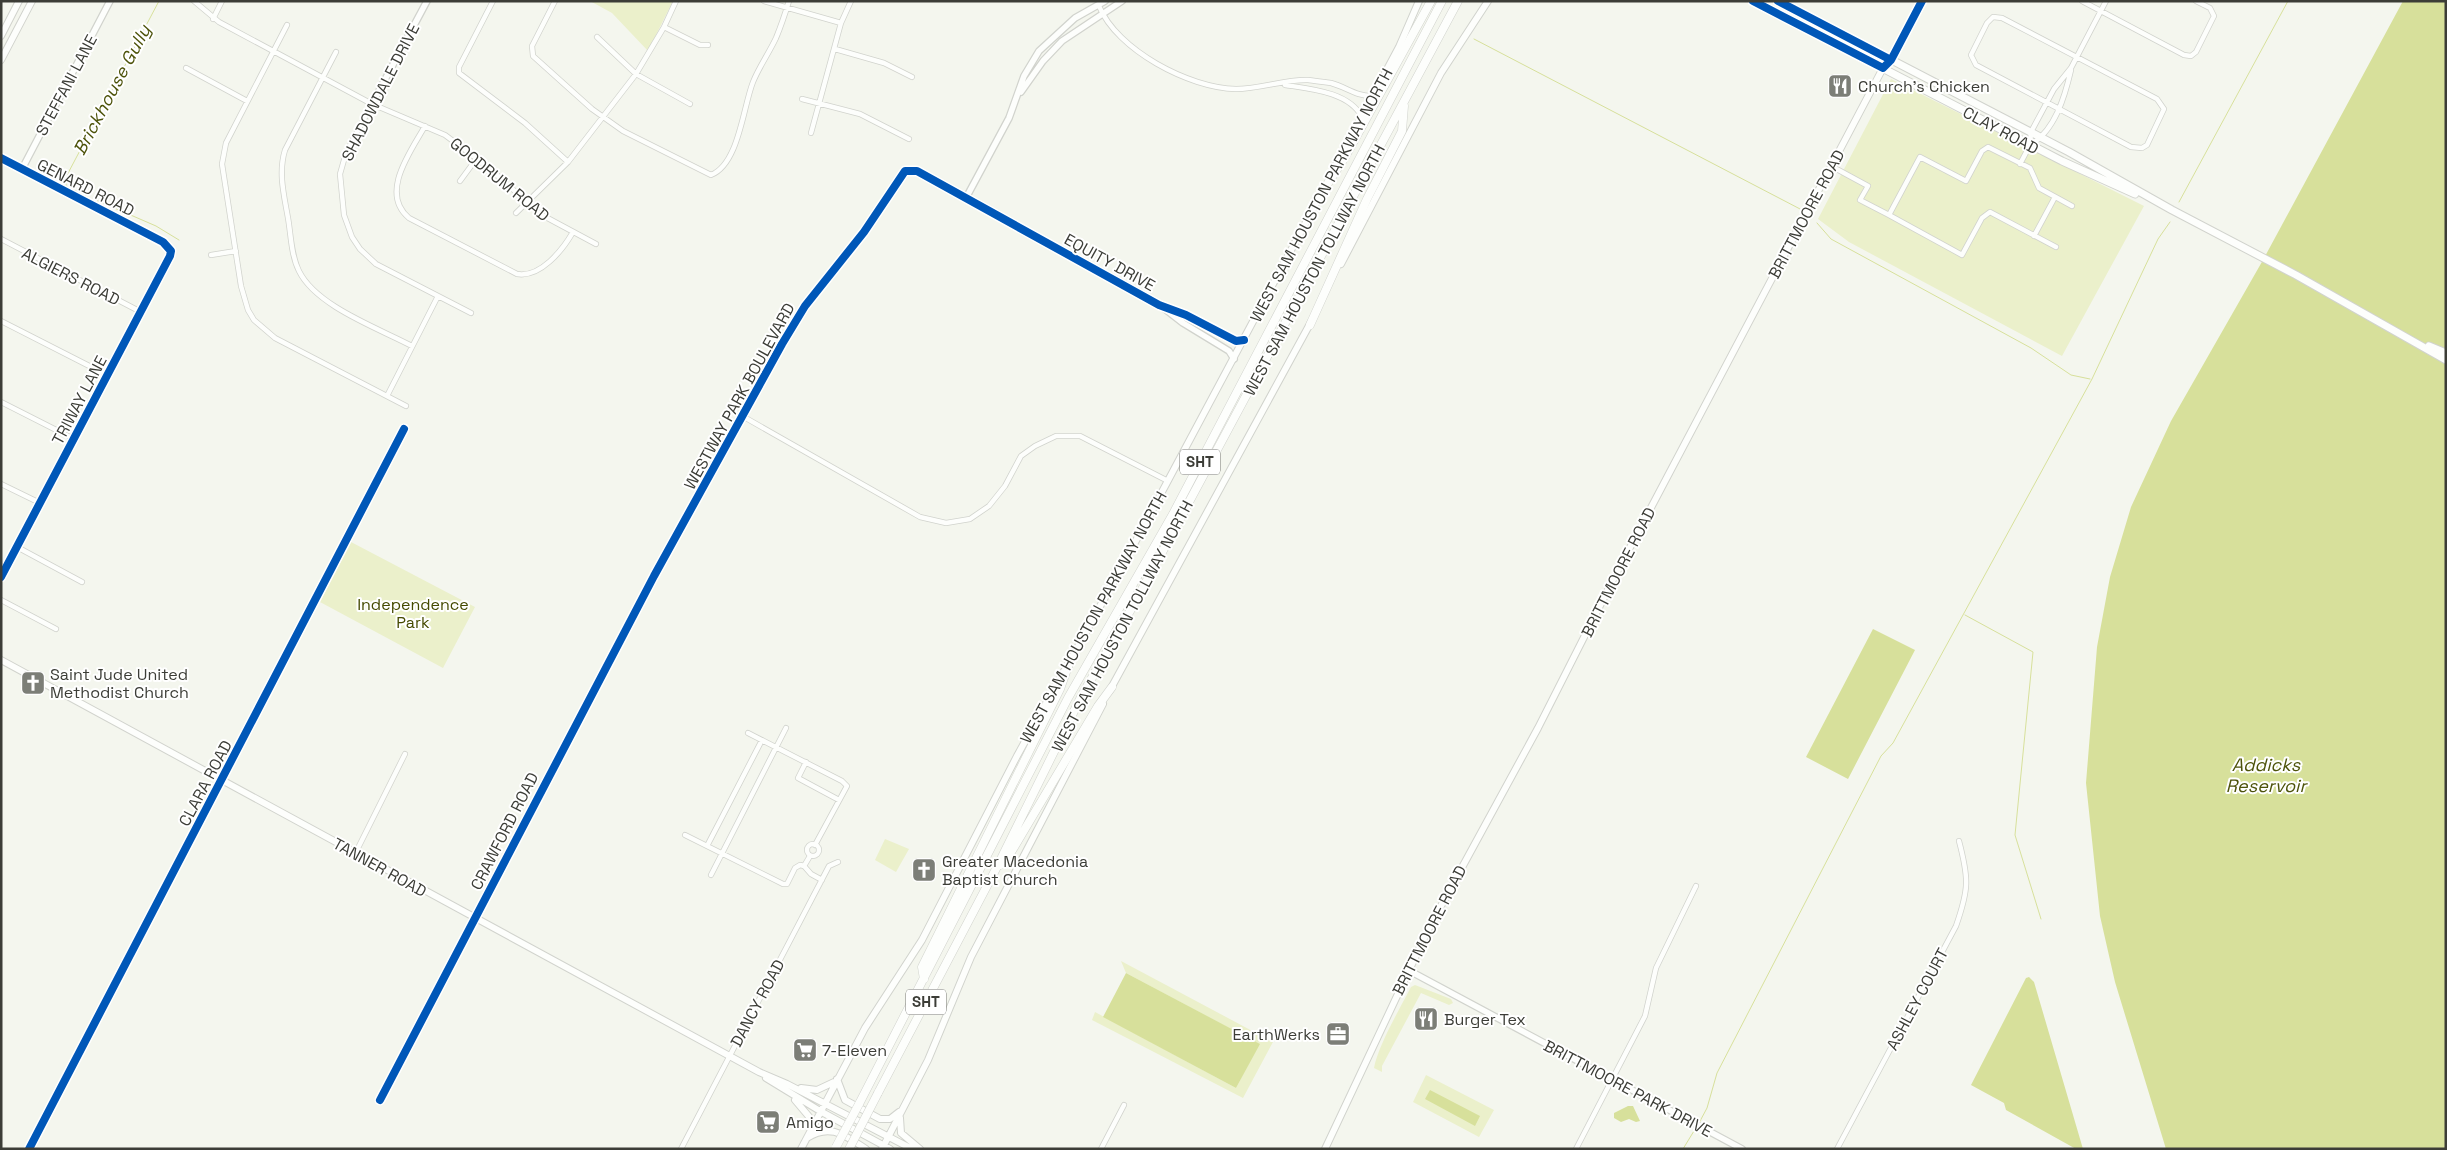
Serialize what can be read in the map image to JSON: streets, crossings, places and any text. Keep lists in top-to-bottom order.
{
  "streets": {
    "highway": ["WEST SAM HOUSTON TOLLWAY NORTH", "SHT"],
    "main road": [
      "CLAY ROAD",
      "WEST SAM HOUSTON PARKWAY NORTH",
      "BRITTMOORE ROAD",
      "TANNER ROAD"
    ],
    "street": [
      "STEFFANI LANE",
      "SHADOWDALE DRIVE",
      "GOODRUM ROAD",
      "GENARD ROAD",
      "EQUITY DRIVE",
      "ALGIERS ROAD",
      "WESTWAY PARK BOULEVARD",
      "TRIWAY LANE",
      "CLARA ROAD",
      "CRAWFORD ROAD",
      "ASHLEY COURT",
      "DANCY ROAD",
      "BRITTMOORE PARK DRIVE"
    ]
  },
  "crossings": [
    ["STEFFANI LANE", "GENARD ROAD"],
    ["SHADOWDALE DRIVE", "GOODRUM ROAD"],
    ["CLAY ROAD", "BRITTMOORE ROAD"],
    ["GENARD ROAD", "TRIWAY LANE"],
    ["WEST SAM HOUSTON PARKWAY NORTH", "EQUITY DRIVE"],
    ["WEST SAM HOUSTON PARKWAY NORTH", "TANNER ROAD"],
    ["BRITTMOORE ROAD", "BRITTMOORE PARK DRIVE"],
    ["EQUITY DRIVE", "WESTWAY PARK BOULEVARD"],
    ["ALGIERS ROAD", "TRIWAY LANE"],
    ["WESTWAY PARK BOULEVARD", "CRAWFORD ROAD"],
    ["CLARA ROAD", "TANNER ROAD"],
    ["CRAWFORD ROAD", "TANNER ROAD"],
    ["TANNER ROAD", "DANCY ROAD"]
  ],
  "water": ["Brickhouse Gully", "Addicks Reservoir"],
  "parks": ["Independence Park"],
  "places": {
    "restaurant": ["Church's Chicken", "Burger Tex"],
    "church": ["Saint Jude United Methodist Church", "Greater Macedonia Baptist Church"],
    "office": ["EarthWerks"],
    "supermarket": ["7-Eleven", "Amigo"]
  }
}
